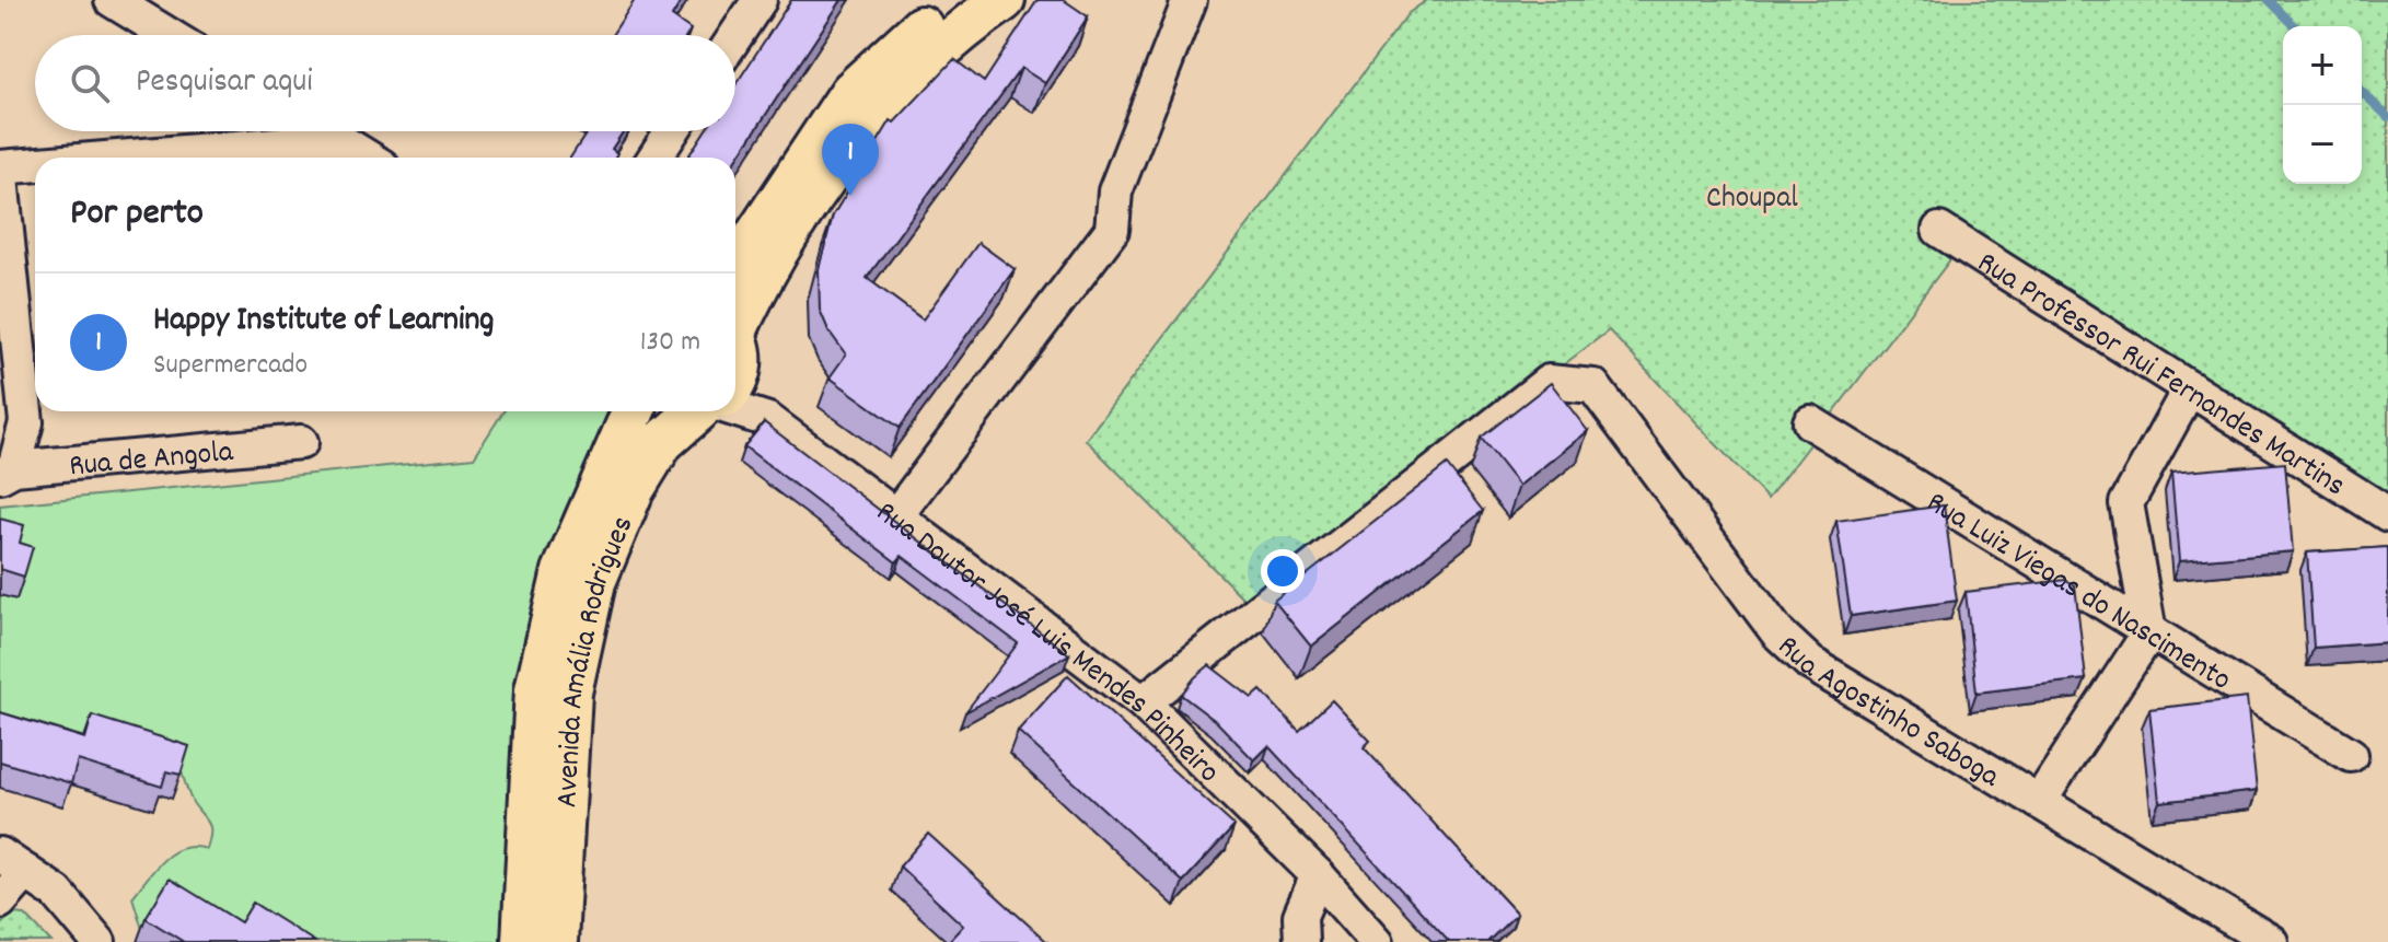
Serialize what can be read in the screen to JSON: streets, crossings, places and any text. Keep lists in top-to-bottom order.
{
  "streets": {
    "main road": ["Avenida Amália Rodrigues"],
    "street": [
      "Rua Professor Rui Fernandes Martins",
      "Rua de Angola",
      "Rua Luiz Viegas do Nascimento",
      "Rua Doutor José Luis Mendes Pinheiro",
      "Rua Agostinho Saboga"
    ]
  },
  "crossings": [
    ["Rua Doutor José Luis Mendes Pinheiro", "Rua Agostinho Saboga"]
  ],
  "parks": ["Choupal"],
  "page": {
    "map_buttons": ["+", "−"],
    "search": "Pesquisar aqui",
    "pins": "1",
    "heading": "Por perto",
    "list": [
      {
        "mark": "1",
        "name": "Happy Institute of Learning",
        "note": "Supermercado",
        "value": "130 m"
      }
    ]
  }
}
